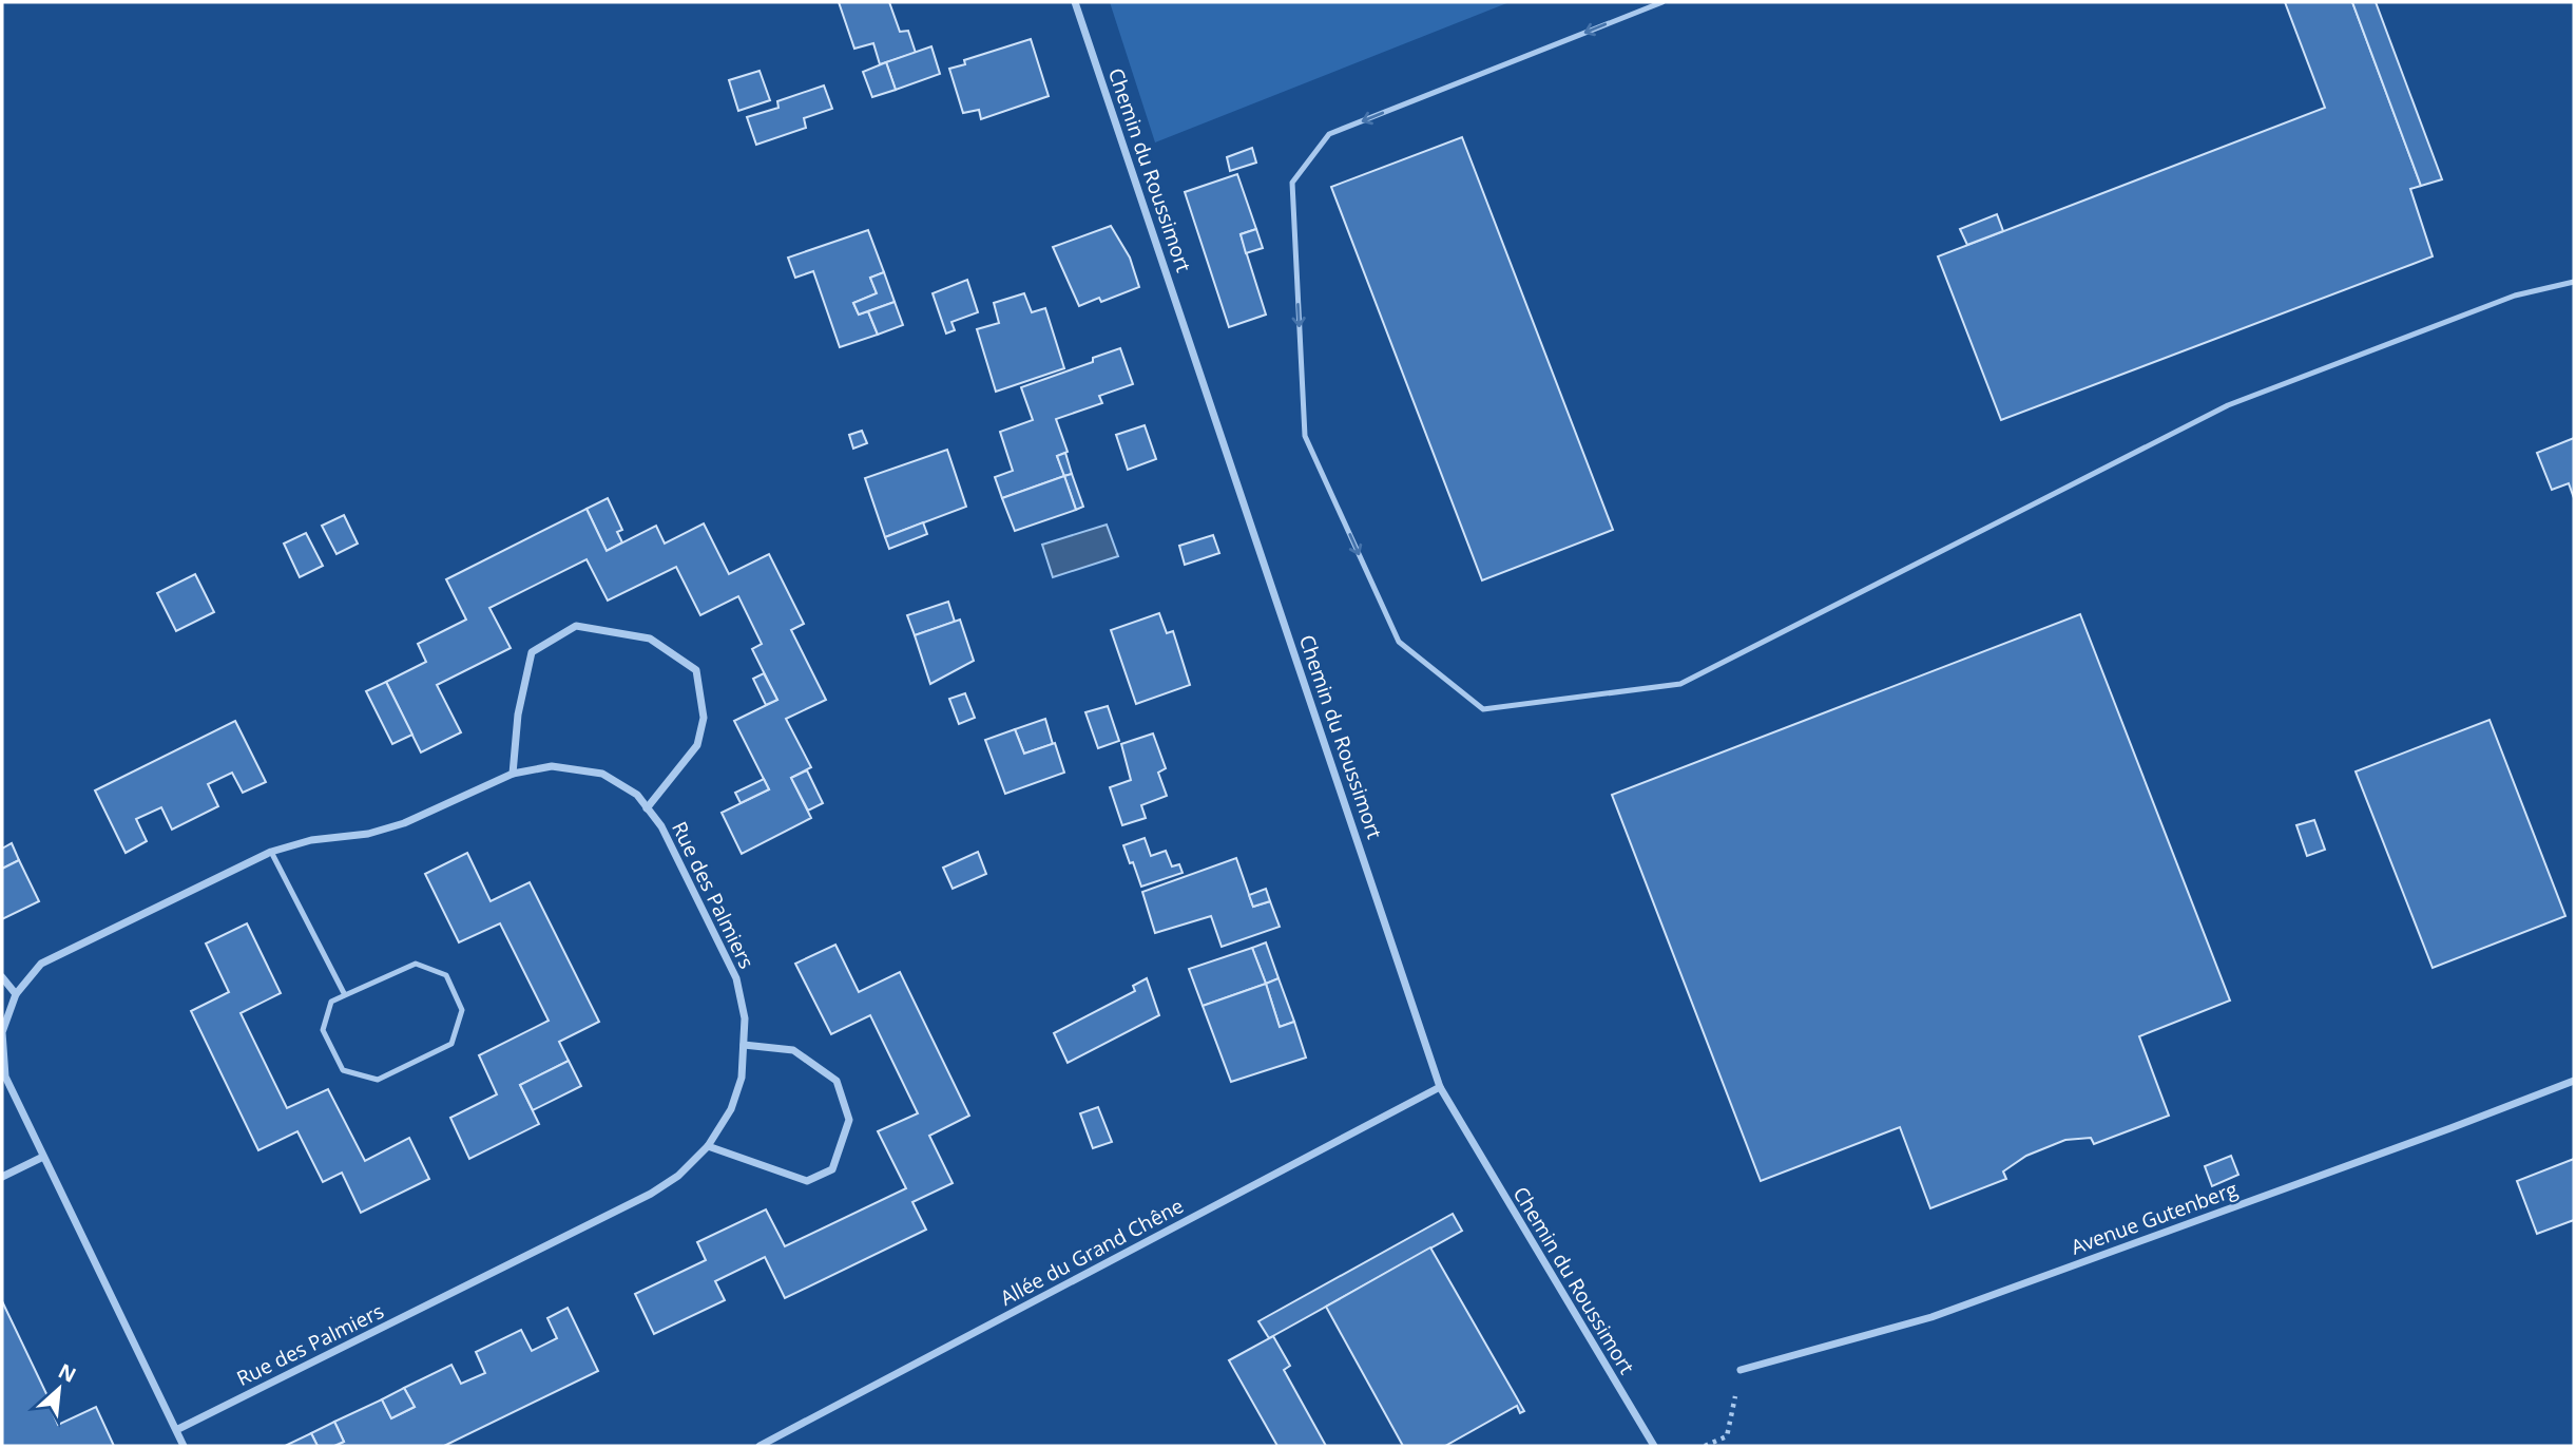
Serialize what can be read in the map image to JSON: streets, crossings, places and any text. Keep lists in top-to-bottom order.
{
  "streets": {
    "street": [
      "Chemin du Roussimort",
      "Rue des Palmiers",
      "Avenue Gutenberg",
      "Allée du Grand Chêne"
    ]
  },
  "crossings": [
    ["Chemin du Roussimort", "Allée du Grand Chêne"]
  ],
  "north": "top right"
}
